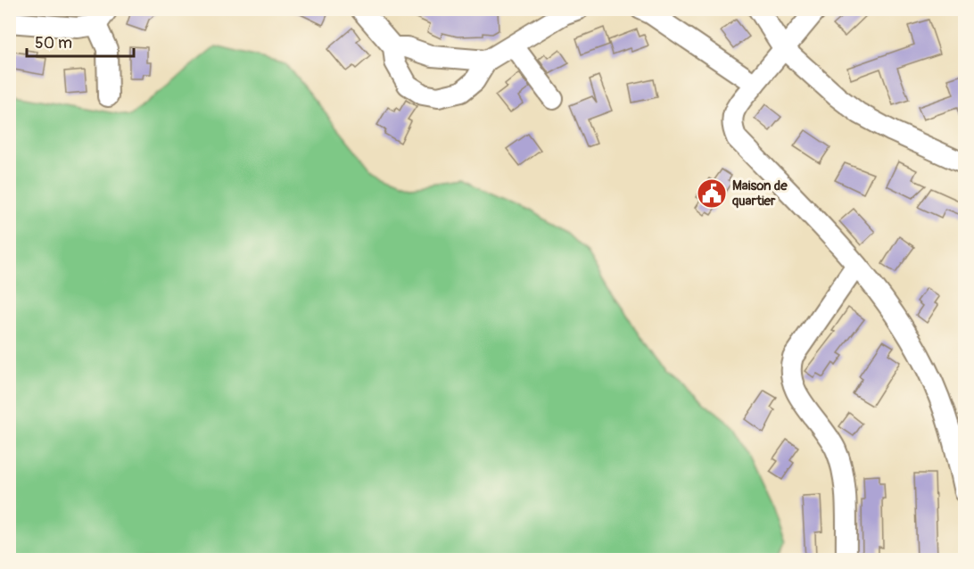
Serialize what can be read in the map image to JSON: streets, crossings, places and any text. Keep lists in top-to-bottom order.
{
  "places": {
    "public building": ["Maison de quartier"]
  },
  "scale_bar": "50 m"
}
